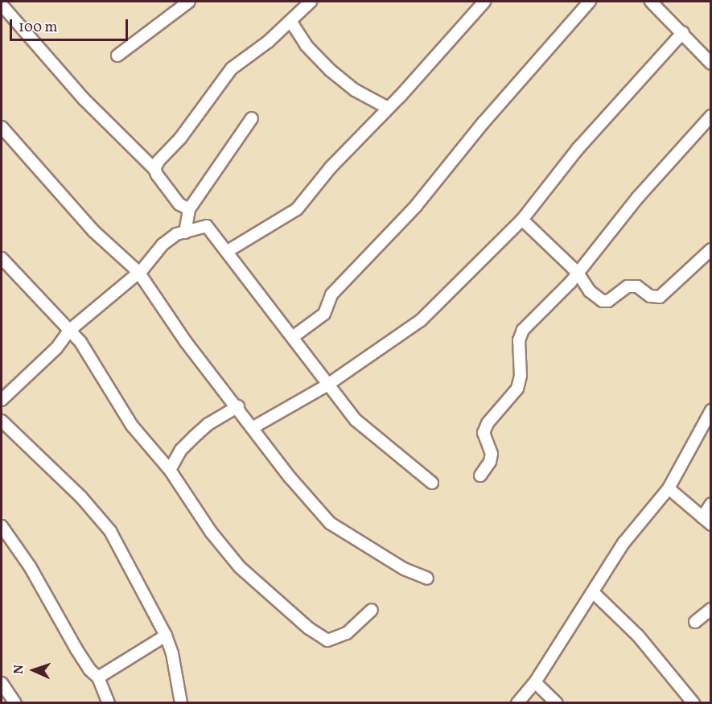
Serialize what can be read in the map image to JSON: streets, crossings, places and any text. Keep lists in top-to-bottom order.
{
  "scale_bar": "100 m",
  "north": "left"
}
